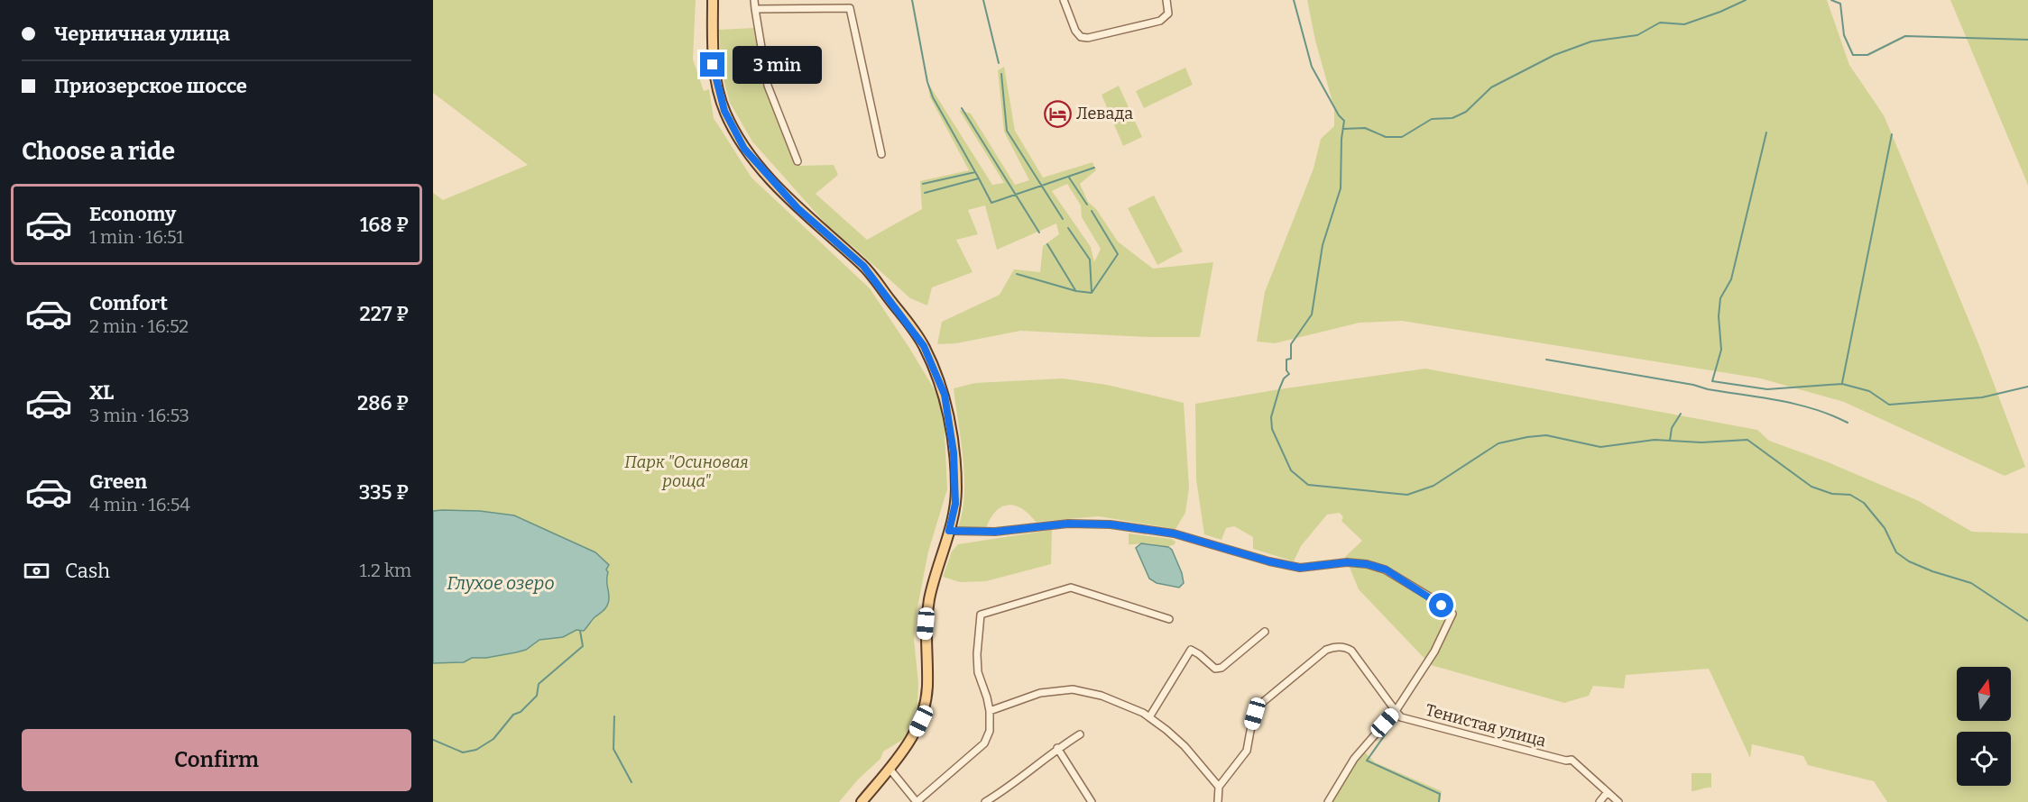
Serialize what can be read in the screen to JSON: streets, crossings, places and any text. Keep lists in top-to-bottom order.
{
  "streets": {
    "street": ["Тенистая улица"]
  },
  "water": ["Глухое озеро"],
  "parks": ["Парк \"Осиновая роща\""],
  "places": {
    "hotel": ["Левада"]
  },
  "north": "top",
  "page": {
    "banner": ["Черничная улица", "Приозерское шоссе"],
    "bubble": "3 min",
    "heading": "Choose a ride",
    "list": [
      {
        "name": "Economy",
        "note": "1 min · 16:51",
        "value": "168 ₽"
      },
      {
        "name": "Comfort",
        "note": "2 min · 16:52",
        "value": "227 ₽"
      },
      {
        "name": "XL",
        "note": "3 min · 16:53",
        "value": "286 ₽"
      },
      {
        "name": "Green",
        "note": "4 min · 16:54",
        "value": "335 ₽"
      }
    ],
    "pay": ["Cash", "1.2 km"],
    "buttons": "Confirm"
  }
}
